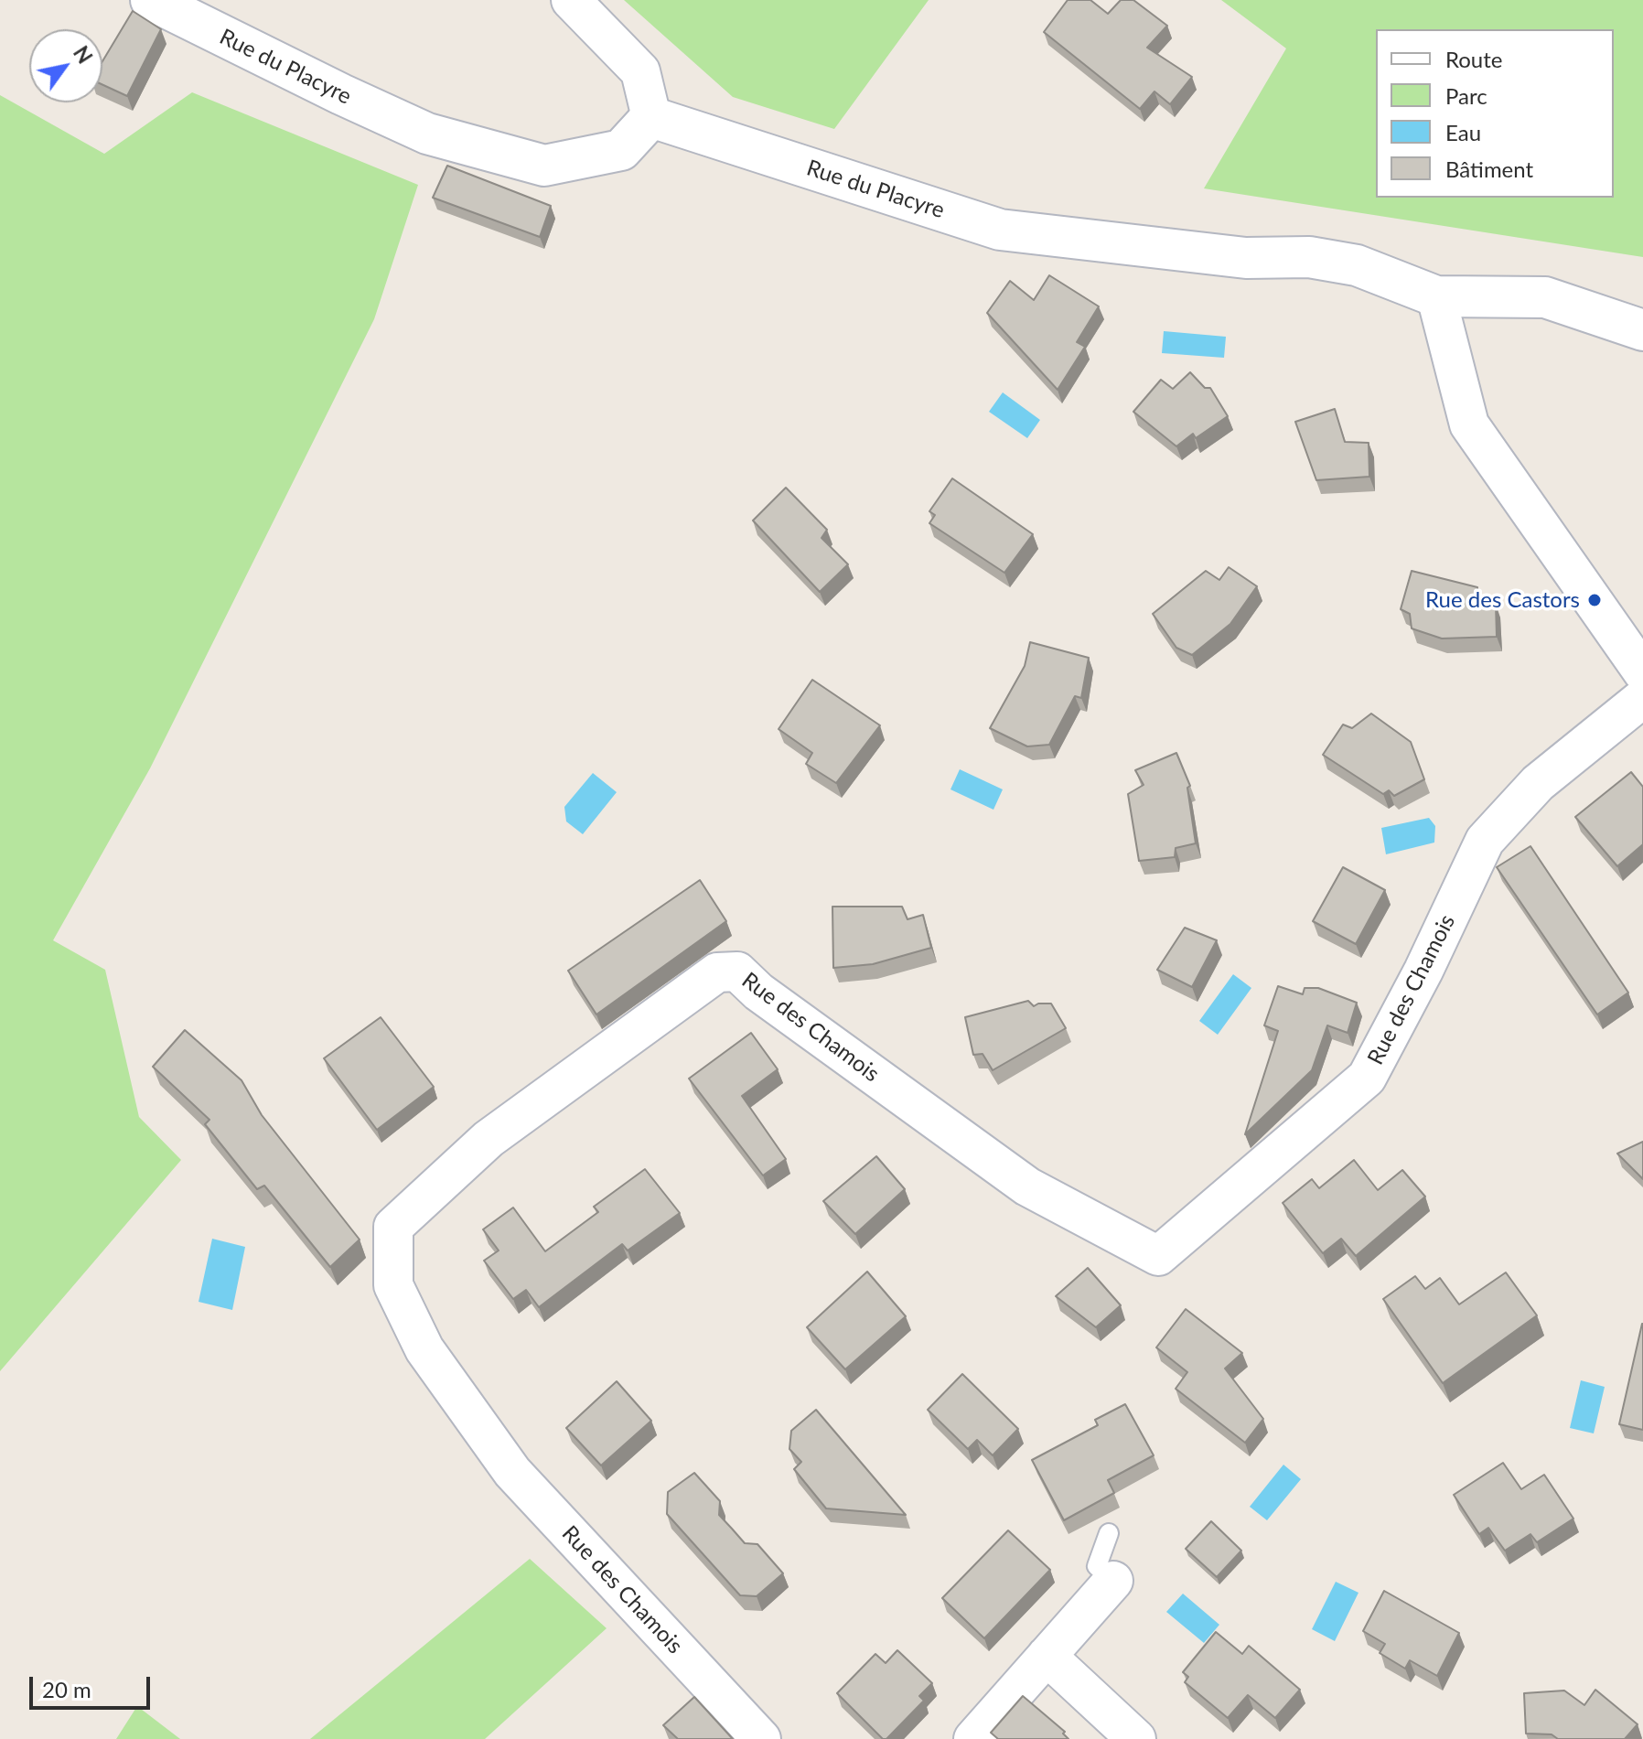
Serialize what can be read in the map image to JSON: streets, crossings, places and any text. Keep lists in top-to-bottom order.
{
  "streets": {
    "street": ["Rue du Placyre", "Rue des Chamois"]
  },
  "places": ["Rue des Castors"],
  "legend": [
    "Route",
    "Parc",
    "Eau",
    "Bâtiment"
  ],
  "scale_bar": "20 m",
  "north": "top right"
}
